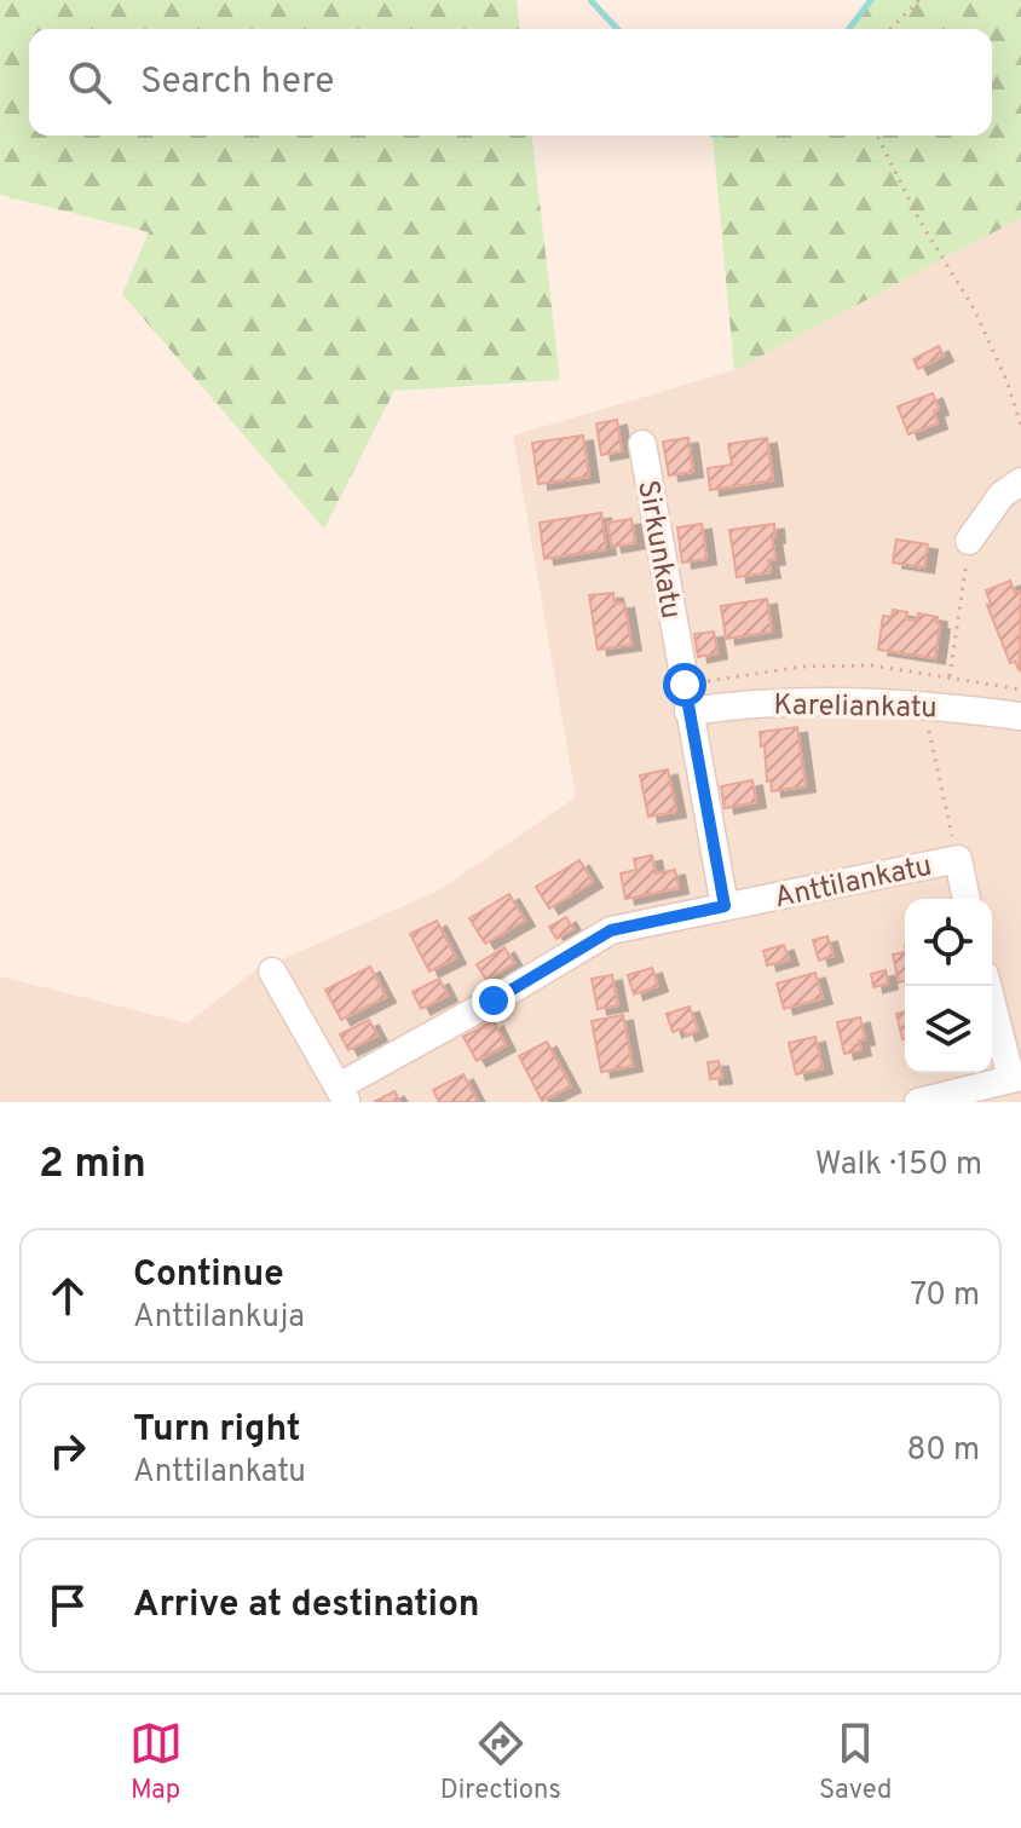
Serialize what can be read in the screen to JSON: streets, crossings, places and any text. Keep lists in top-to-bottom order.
{
  "streets": {
    "street": ["Sirkunkatu", "Kareliankatu", "Anttilankatu"]
  },
  "crossings": [
    ["Sirkunkatu", "Kareliankatu"],
    ["Sirkunkatu", "Anttilankatu"]
  ],
  "page": {
    "search": "Search here",
    "heading": ["2 min", "Walk · 150 m"],
    "list": [
      ["Continue", "Anttilankuja", "70 m"],
      ["Turn right", "Anttilankatu", "80 m"],
      "Arrive at destination"
    ],
    "nav": ["Map", "Directions", "Saved"]
  }
}
